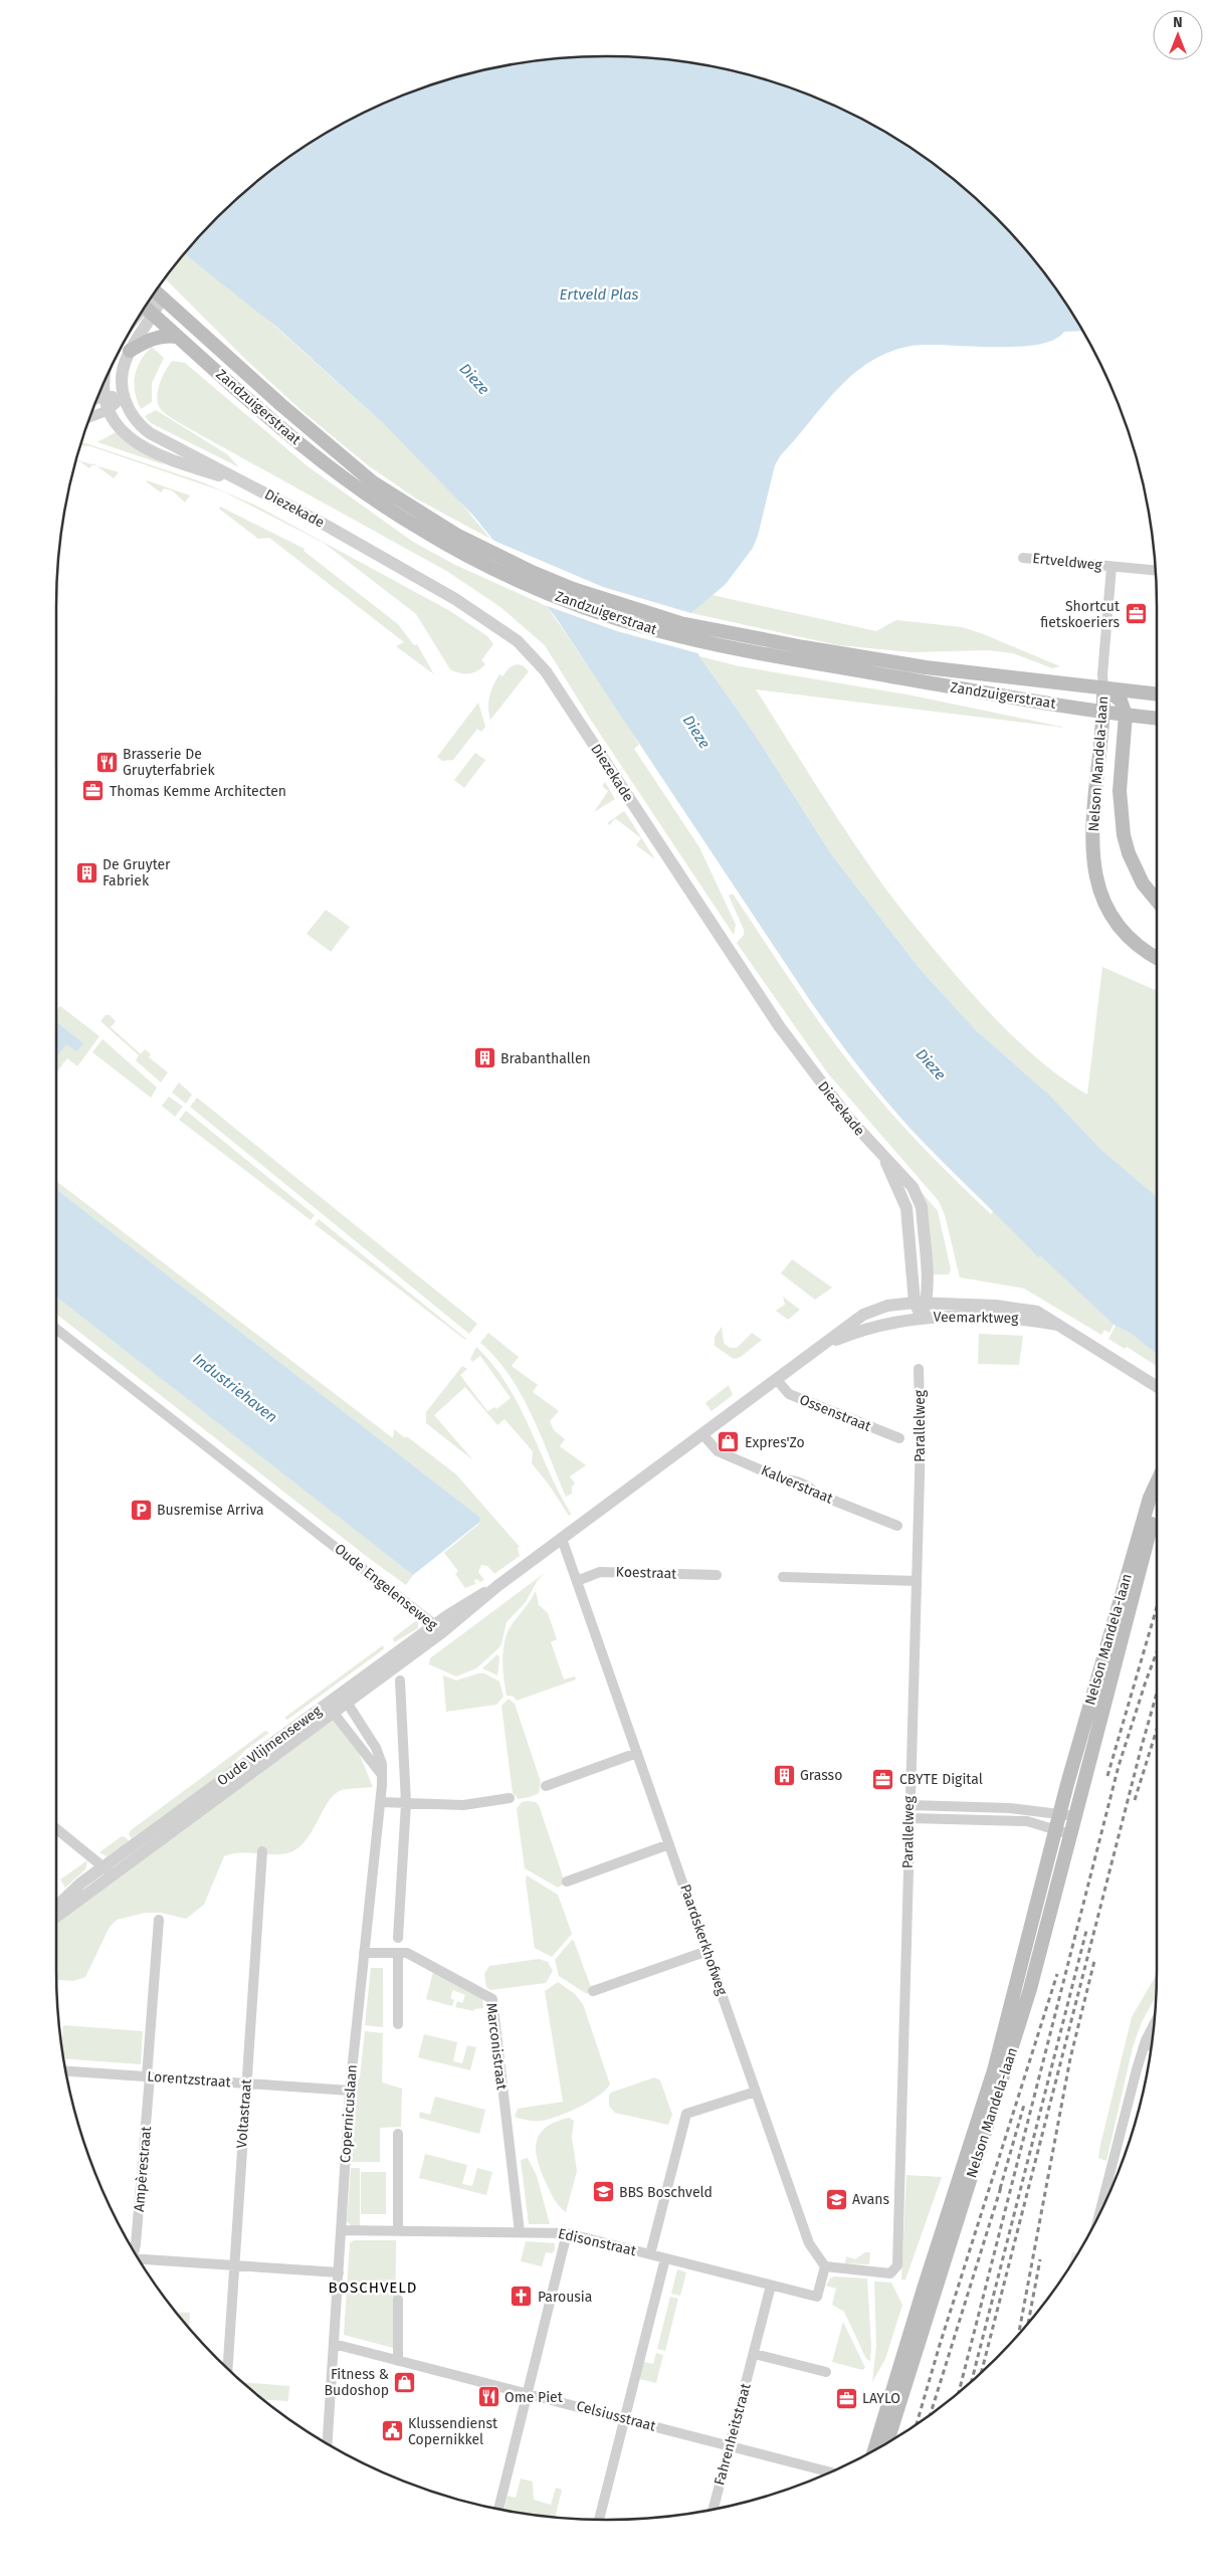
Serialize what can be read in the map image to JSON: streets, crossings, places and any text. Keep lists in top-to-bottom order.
{
  "streets": {
    "main road": ["Zandzuigerstraat", "Nelson Mandela-laan"],
    "street": [
      "Diezekade",
      "Ertveldweg",
      "Veemarktweg",
      "Ossenstraat",
      "Parallelweg",
      "Kalverstraat",
      "Koestraat",
      "Oude Engelenseweg",
      "Oude Vlijmenseweg",
      "Paardskerkhofweg",
      "Marconistraat",
      "Lorentzstraat",
      "Voltastraat",
      "Copernicuslaan",
      "Ampèrestraat",
      "Edisonstraat",
      "Celsiusstraat",
      "Fahrenheitstraat"
    ]
  },
  "crossings": [
    ["Zandzuigerstraat", "Ertveldweg"],
    ["Zandzuigerstraat", "Nelson Mandela-laan"],
    ["Diezekade", "Veemarktweg"],
    ["Diezekade", "Oude Engelenseweg"],
    ["Ertveldweg", "Nelson Mandela-laan"],
    ["Veemarktweg", "Oude Engelenseweg"],
    ["Ossenstraat", "Oude Engelenseweg"],
    ["Parallelweg", "Paardskerkhofweg"],
    ["Parallelweg", "Edisonstraat"],
    ["Kalverstraat", "Oude Engelenseweg"],
    ["Koestraat", "Paardskerkhofweg"],
    ["Oude Engelenseweg", "Oude Vlijmenseweg"],
    ["Oude Engelenseweg", "Paardskerkhofweg"],
    ["Oude Vlijmenseweg", "Copernicuslaan"],
    ["Paardskerkhofweg", "Edisonstraat"],
    ["Marconistraat", "Copernicuslaan"],
    ["Marconistraat", "Edisonstraat"],
    ["Lorentzstraat", "Voltastraat"],
    ["Lorentzstraat", "Copernicuslaan"],
    ["Lorentzstraat", "Ampèrestraat"],
    ["Copernicuslaan", "Edisonstraat"],
    ["Copernicuslaan", "Celsiusstraat"],
    ["Edisonstraat", "Fahrenheitstraat"],
    ["Celsiusstraat", "Fahrenheitstraat"]
  ],
  "districts": ["BOSCHVELD"],
  "water": ["Ertveld Plas", "Dieze", "Industriehaven"],
  "places": {
    "office": [
      "Shortcut fietskoeriers",
      "Thomas Kemme Architecten",
      "CBYTE Digital",
      "LAYLO"
    ],
    "restaurant": ["Brasserie De Gruyterfabriek", "Ome Piet"],
    "building": ["De Gruyter Fabriek", "Brabanthallen", "Grasso"],
    "shop": ["Expres'Zo", "Fitness & Budoshop"],
    "parking": ["Busremise Arriva"],
    "school or university": ["BBS Boschveld", "Avans"],
    "church": ["Parousia"],
    "public building": ["Klussendienst Copernikkel"]
  },
  "north": "top"
}
